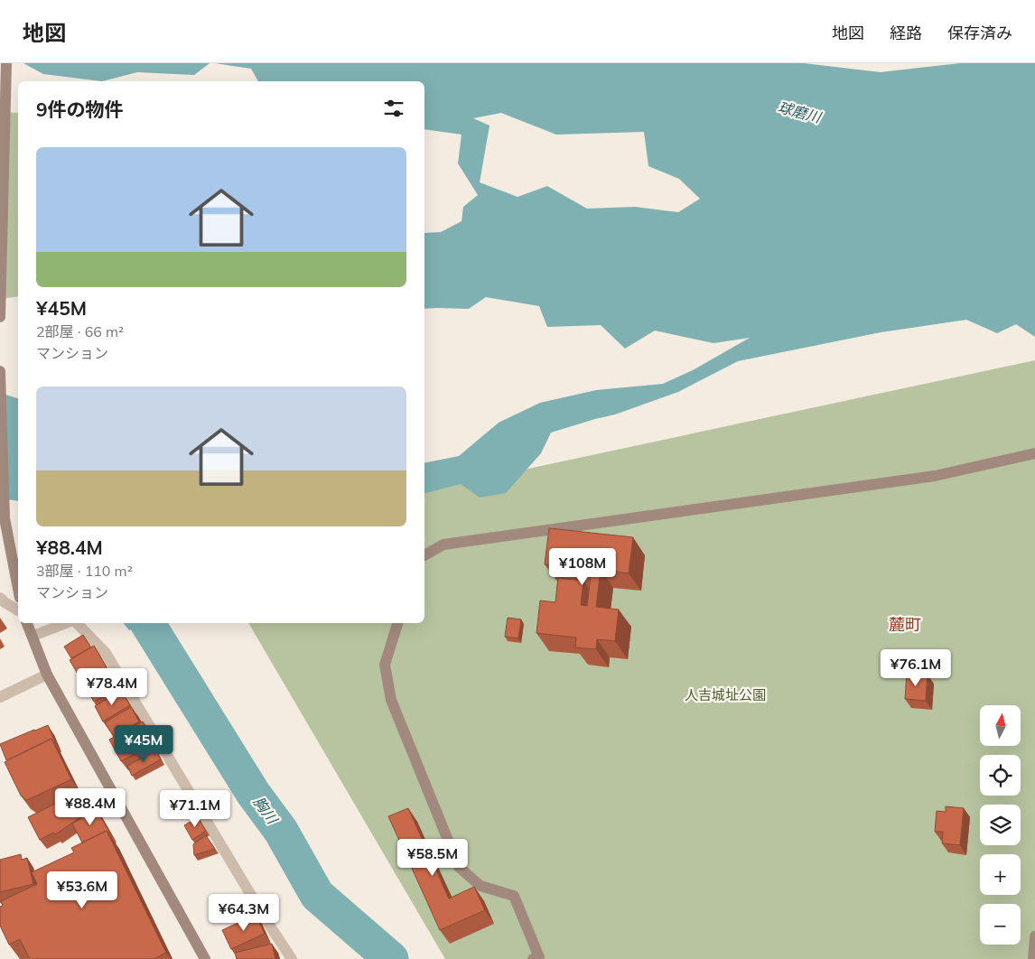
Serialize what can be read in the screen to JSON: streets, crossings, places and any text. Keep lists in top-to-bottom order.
{
  "districts": ["麓町"],
  "water": ["球磨川", "胸川"],
  "parks": ["人吉城址公園"],
  "north": "top",
  "page": {
    "header": "地図",
    "nav": ["地図", "経路", "保存済み"],
    "heading": "9件の物件",
    "list": [
      {
        "name": "¥45M",
        "note": "2部屋 · 66 m² · マンション"
      },
      {
        "name": "¥88.4M",
        "note": "3部屋 · 110 m² · マンション"
      }
    ],
    "price": [
      "¥108M",
      "¥76.1M",
      "¥78.4M",
      "¥45M",
      "¥88.4M",
      "¥71.1M",
      "¥58.5M",
      "¥53.6M",
      "¥64.3M"
    ],
    "map_buttons": ["+", "−"]
  }
}
